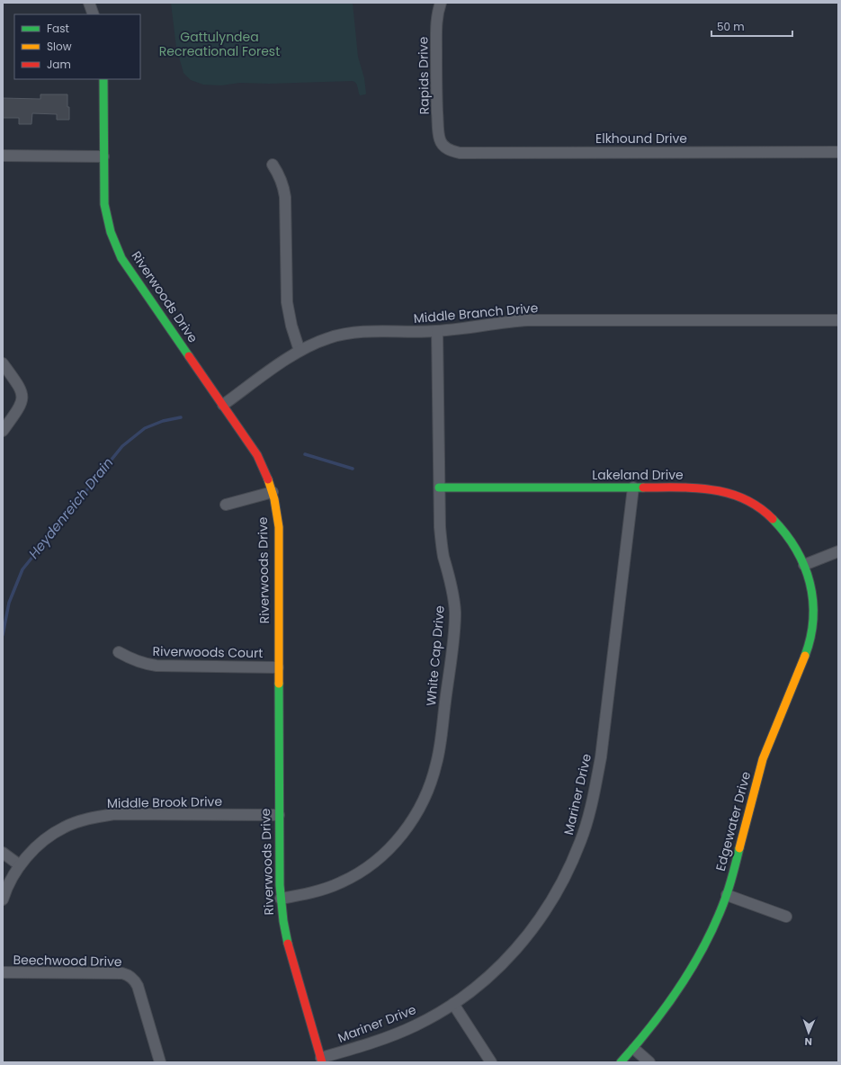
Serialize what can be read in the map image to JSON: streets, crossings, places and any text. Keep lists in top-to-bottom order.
{
  "streets": {
    "street": [
      "Rapids Drive",
      "Elkhound Drive",
      "Riverwoods Drive",
      "Middle Branch Drive",
      "Lakeland Drive",
      "Riverwoods Court",
      "White Cap Drive",
      "Mariner Drive",
      "Middle Brook Drive",
      "Edgewater Drive",
      "Beechwood Drive"
    ]
  },
  "crossings": [
    ["Rapids Drive", "Elkhound Drive"],
    ["Riverwoods Drive", "Middle Branch Drive"],
    ["Riverwoods Drive", "Riverwoods Court"],
    ["Riverwoods Drive", "White Cap Drive"],
    ["Riverwoods Drive", "Mariner Drive"],
    ["Riverwoods Drive", "Middle Brook Drive"],
    ["Middle Branch Drive", "White Cap Drive"],
    ["Lakeland Drive", "White Cap Drive"],
    ["Lakeland Drive", "Mariner Drive"],
    ["Lakeland Drive", "Edgewater Drive"]
  ],
  "water": ["Heydenreich Drain"],
  "parks": ["Gattulyndea Recreational Forest"],
  "legend": ["Fast", "Slow", "Jam"],
  "scale_bar": "50 m",
  "north": "bottom"
}
